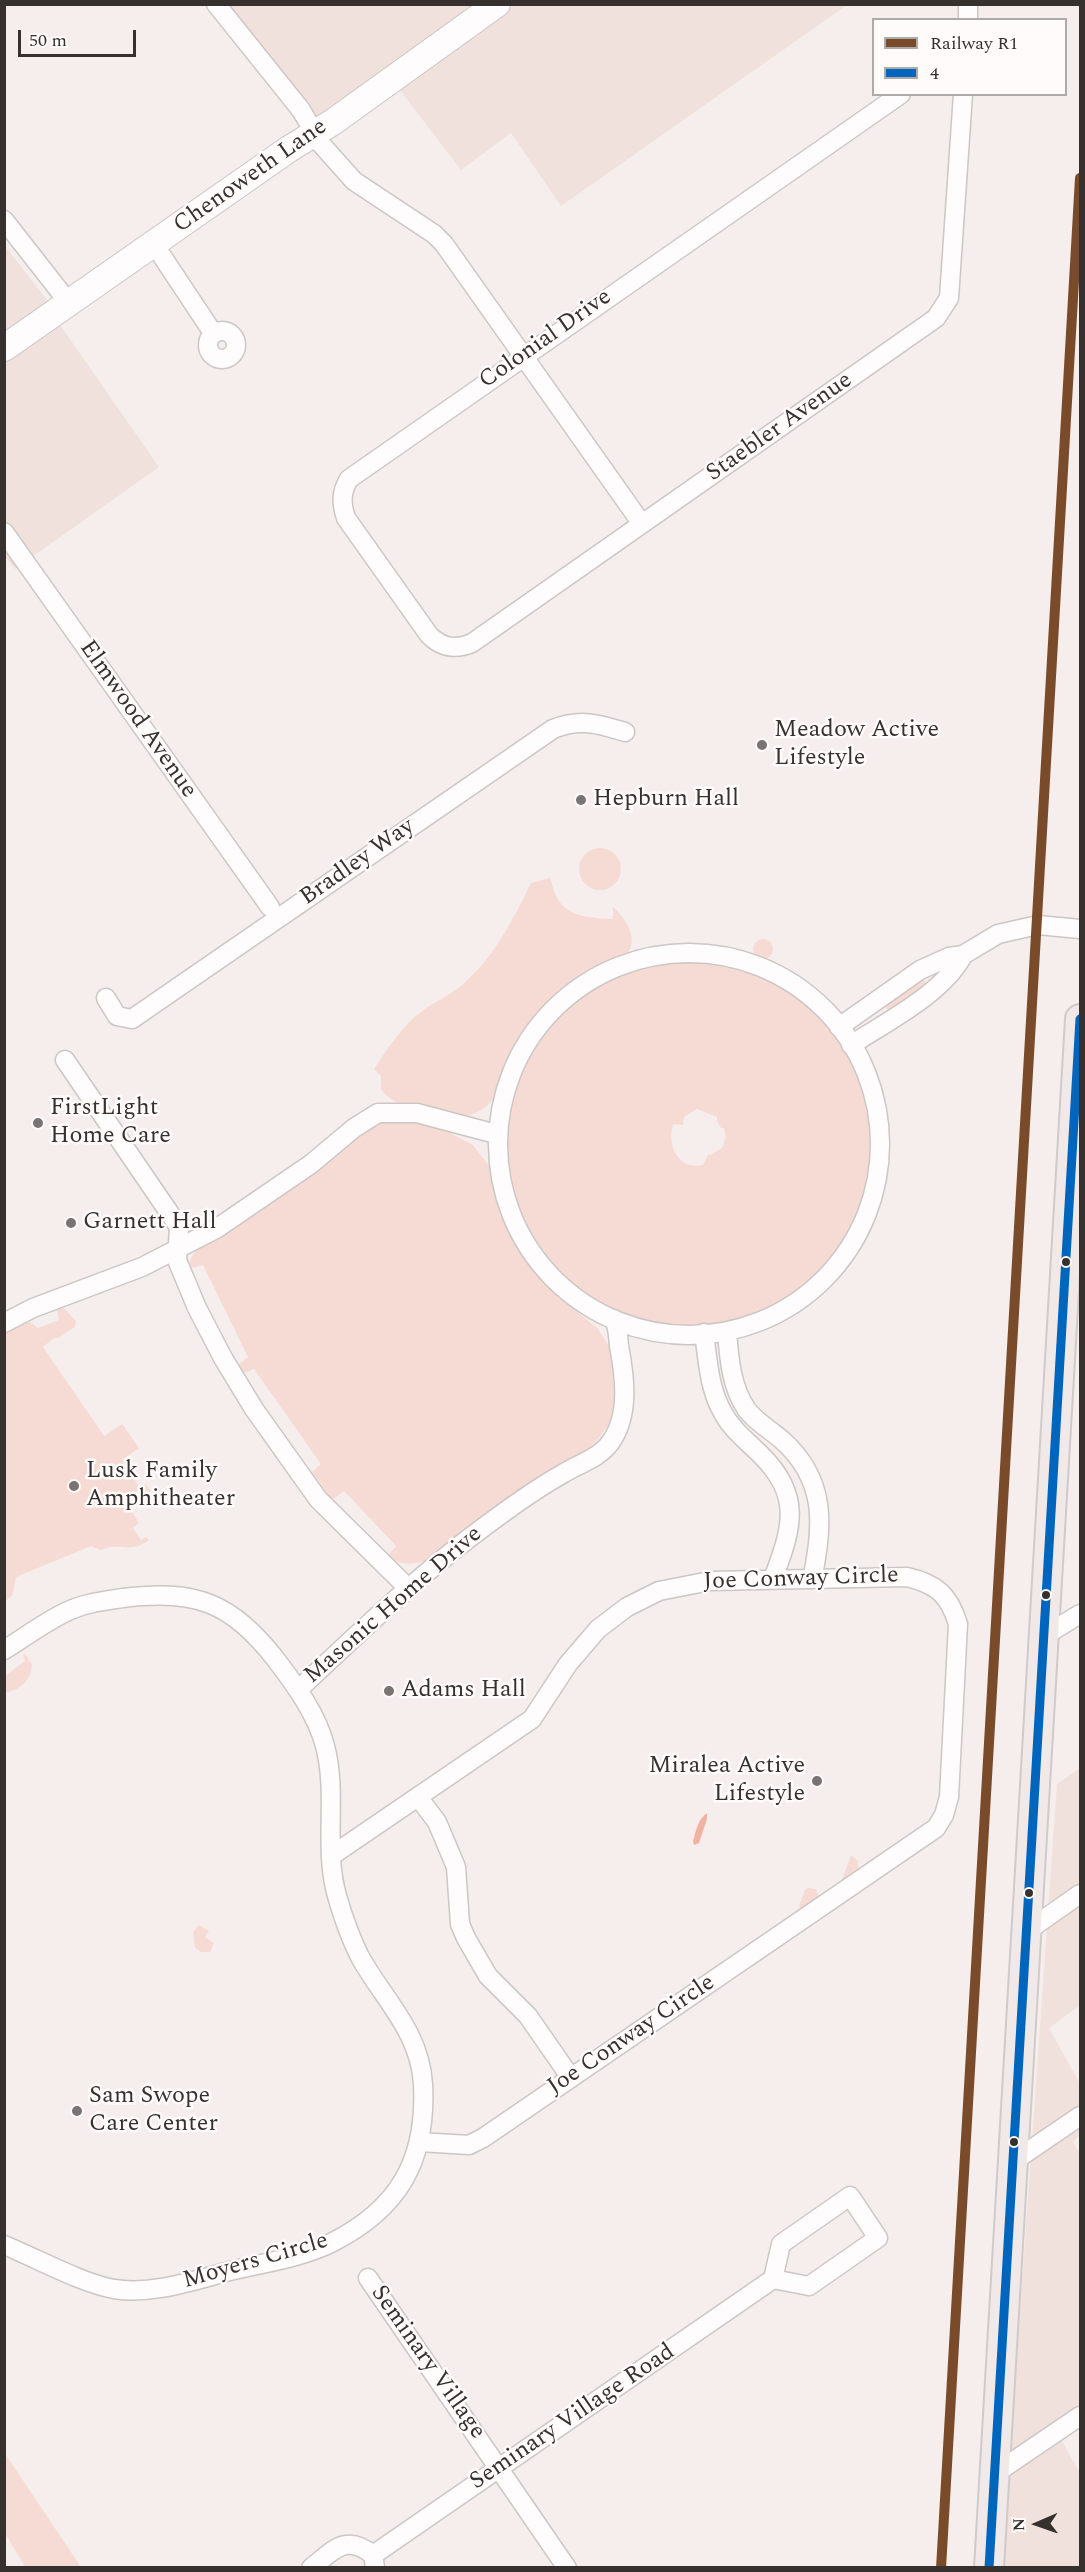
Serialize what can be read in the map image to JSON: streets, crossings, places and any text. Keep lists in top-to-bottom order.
{
  "streets": {
    "main road": ["Chenoweth Lane"],
    "street": [
      "Colonial Drive",
      "Staebler Avenue",
      "Elmwood Avenue",
      "Bradley Way",
      "Joe Conway Circle",
      "Masonic Home Drive",
      "Moyers Circle",
      "Seminary Village",
      "Seminary Village Road"
    ]
  },
  "crossings": [
    ["Colonial Drive", "Staebler Avenue"],
    ["Joe Conway Circle", "Moyers Circle"],
    ["Masonic Home Drive", "Moyers Circle"],
    ["Seminary Village", "Seminary Village Road"]
  ],
  "places": [
    "Meadow Active Lifestyle",
    "Hepburn Hall",
    "FirstLight Home Care",
    "Garnett Hall",
    "Lusk Family Amphitheater",
    "Adams Hall",
    "Miralea Active Lifestyle",
    "Sam Swope Care Center"
  ],
  "lines": ["rail line R1", "transit line 4"],
  "legend": ["Railway R1", "4"],
  "scale_bar": "50 m",
  "north": "left"
}
